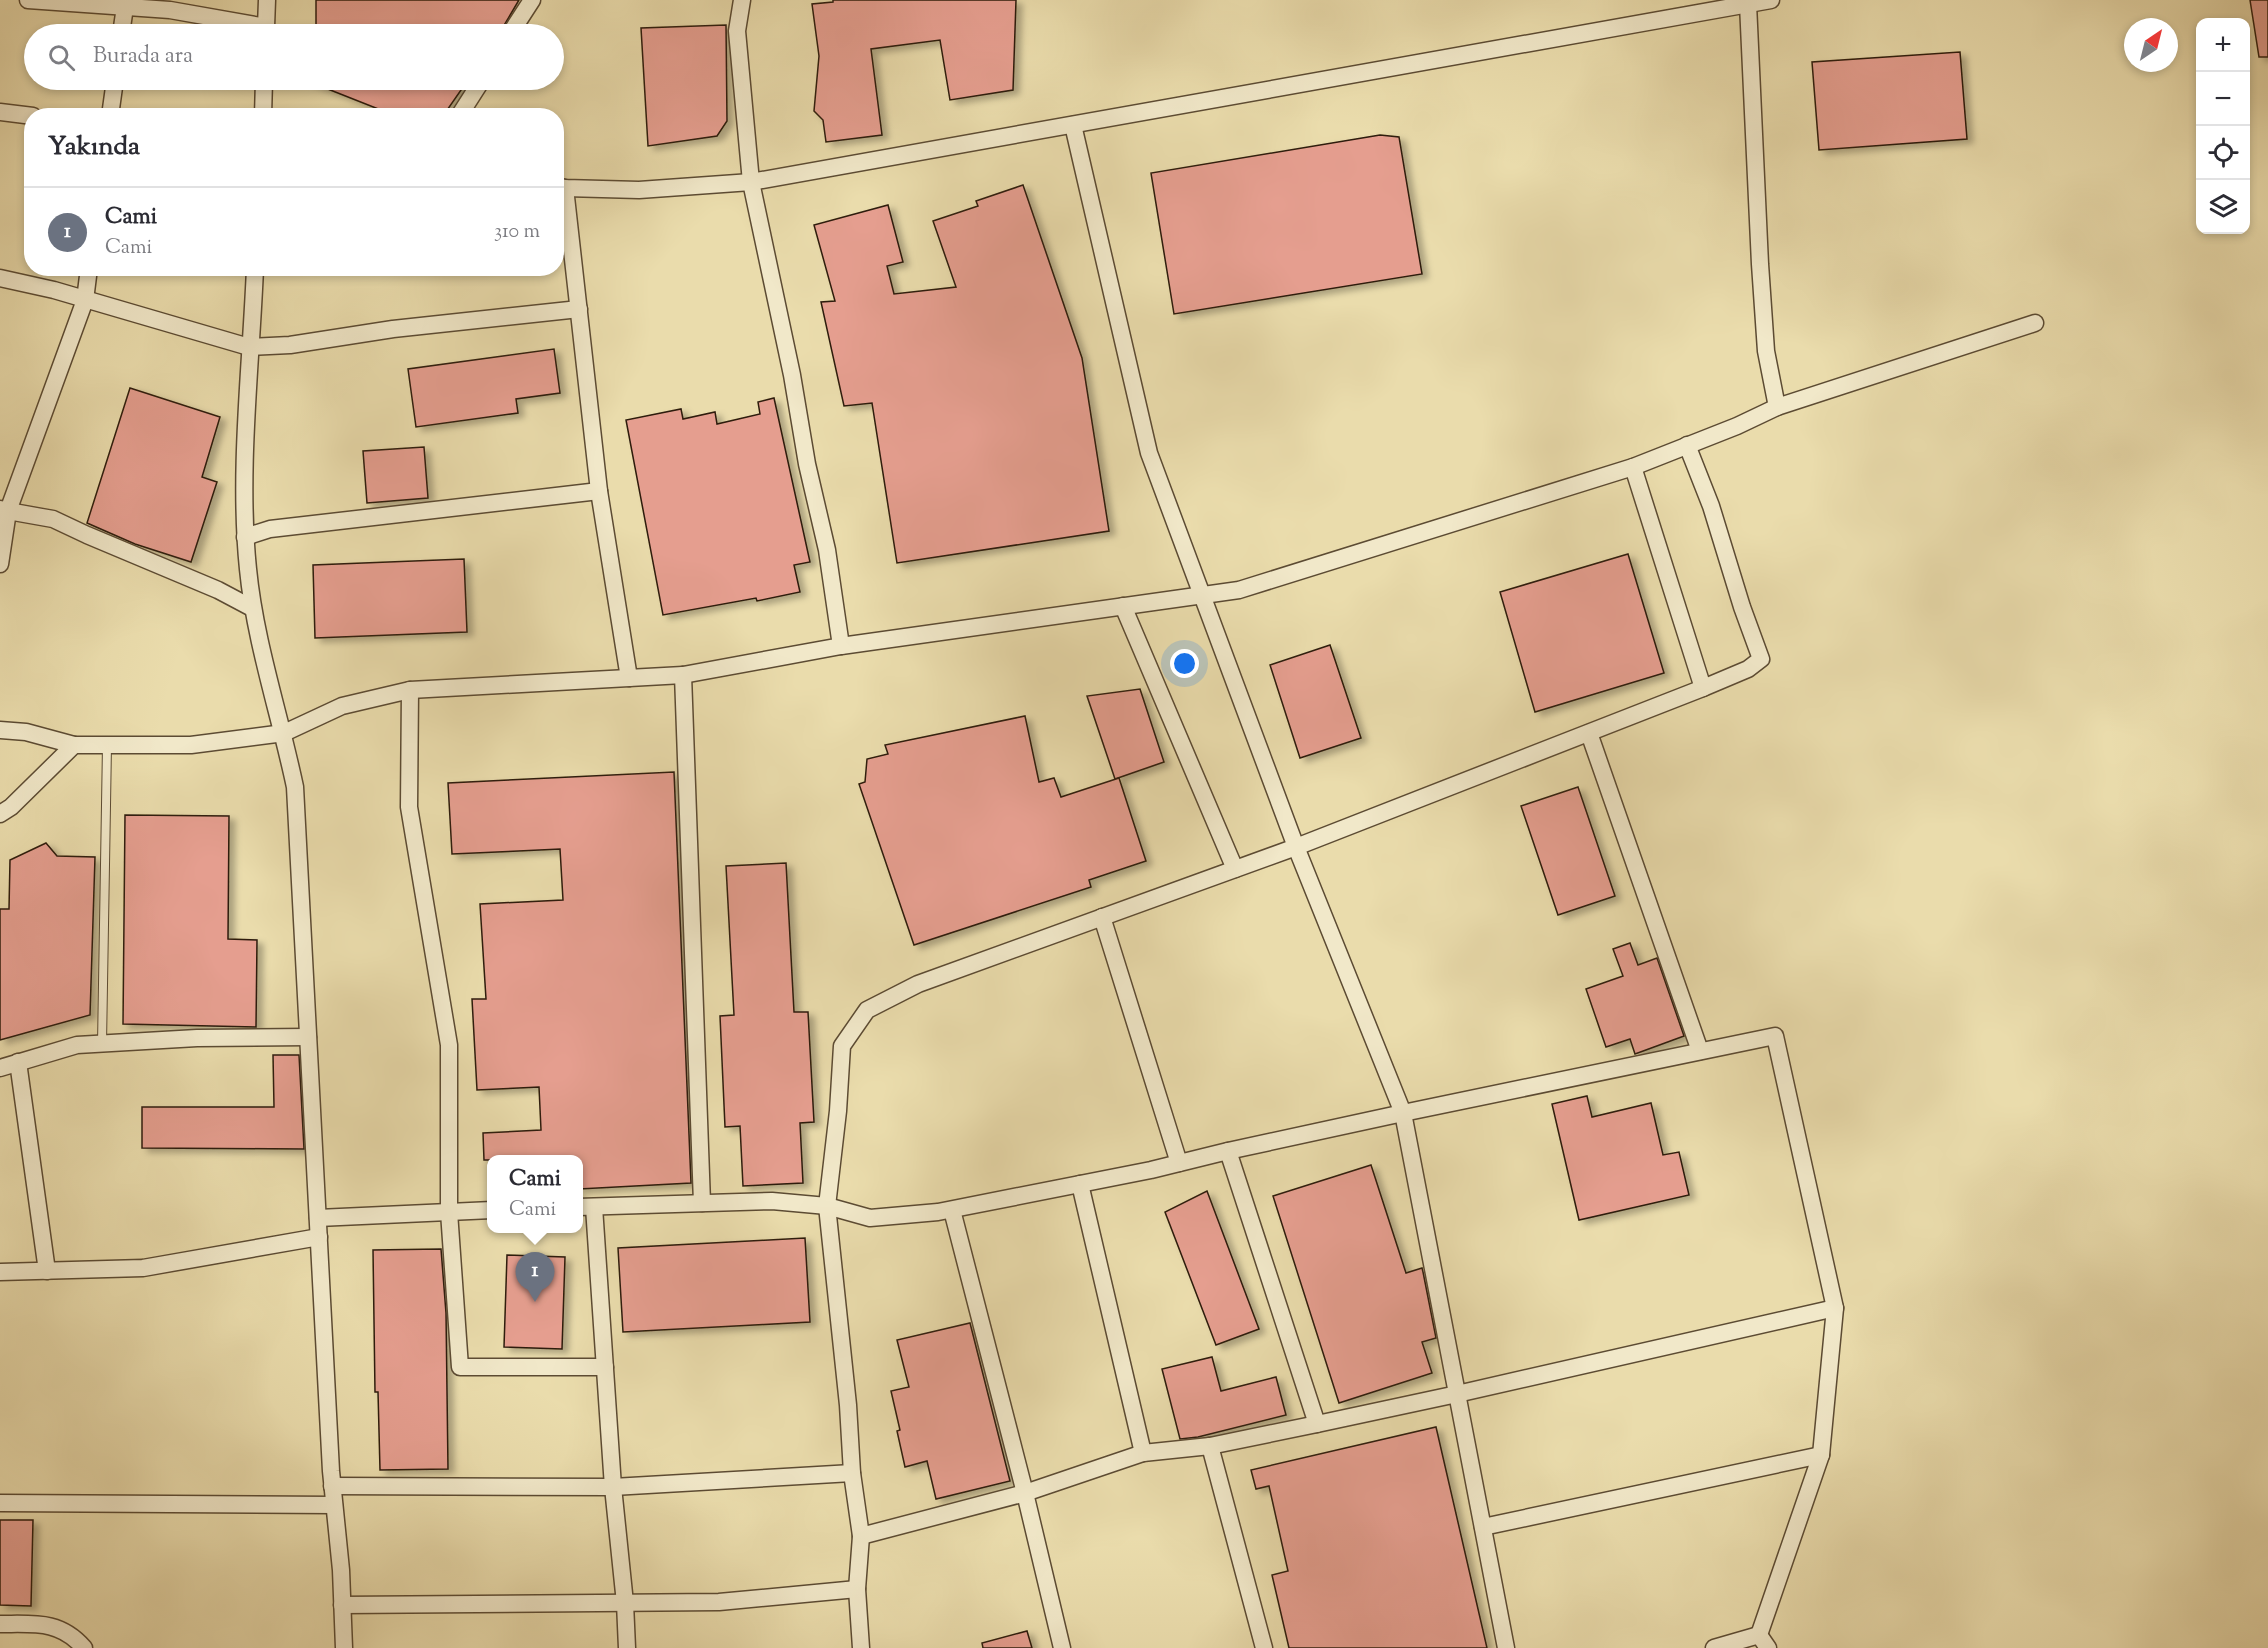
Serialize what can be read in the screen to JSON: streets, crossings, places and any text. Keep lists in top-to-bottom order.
{
  "north": "top right",
  "page": {
    "map_buttons": ["+", "−"],
    "search": "Burada ara",
    "heading": "Yakında",
    "list": [
      {
        "mark": "1",
        "name": "Cami",
        "note": "Cami",
        "value": "310 m"
      }
    ],
    "popup": ["Cami", "Cami"],
    "pins": "1"
  }
}
